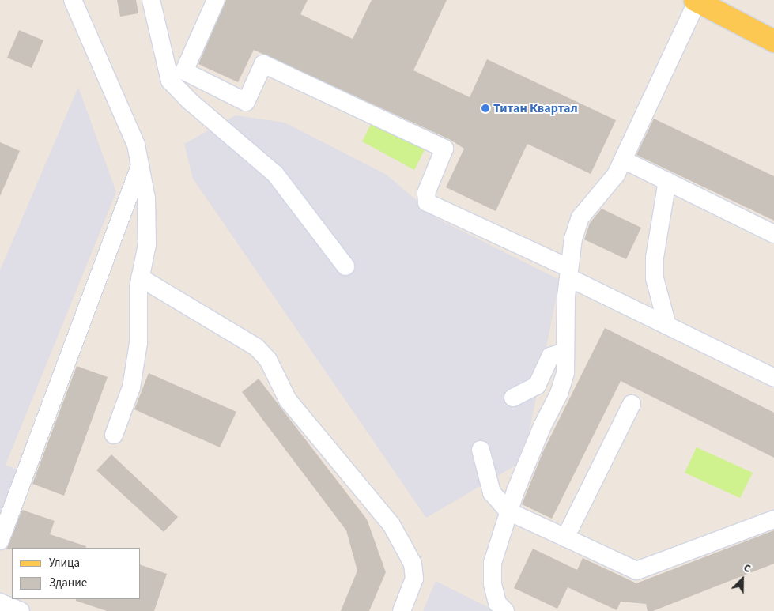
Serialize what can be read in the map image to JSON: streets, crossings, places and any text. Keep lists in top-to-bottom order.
{
  "places": ["Титан Квартал"],
  "legend": ["Улица", "Здание"],
  "north": "top right"
}
